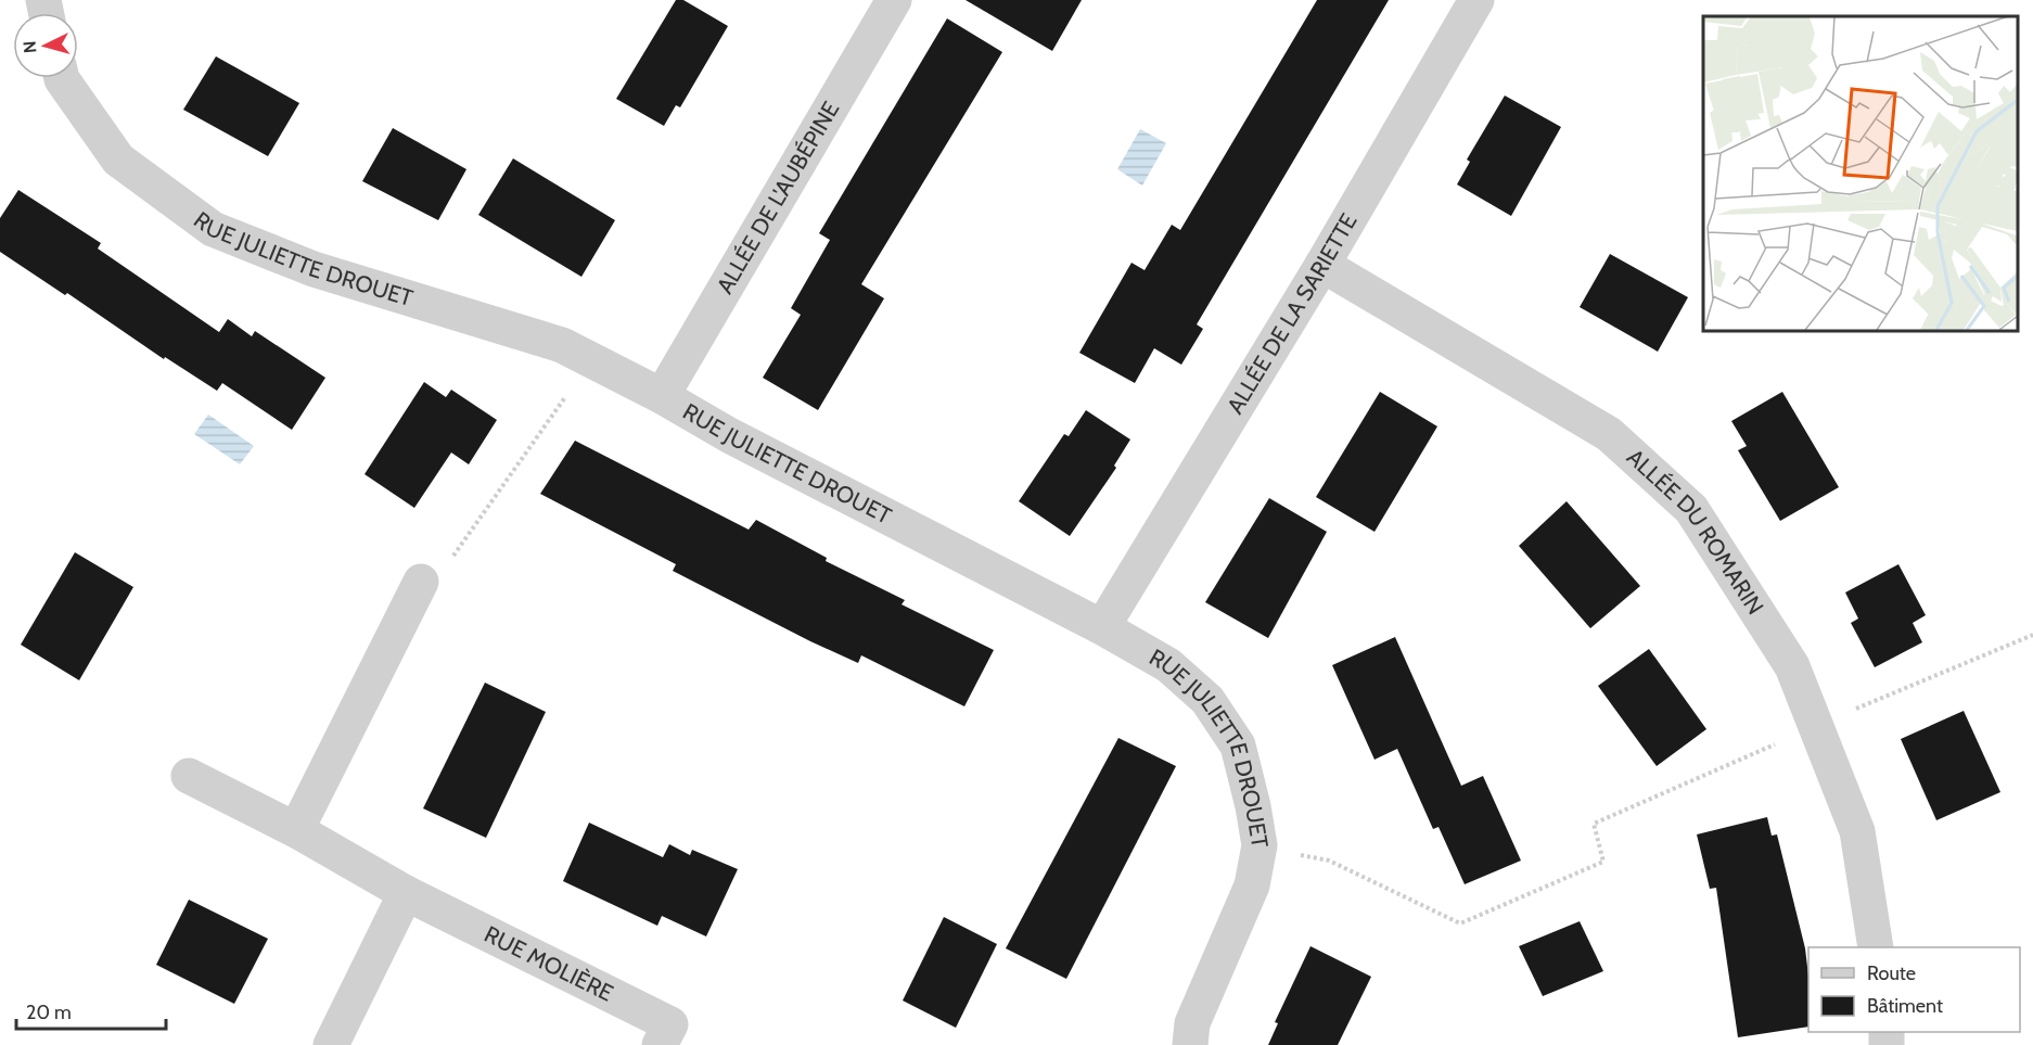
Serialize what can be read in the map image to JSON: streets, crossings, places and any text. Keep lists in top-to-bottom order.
{
  "streets": {
    "street": [
      "ALLÉE DE L'AUBÉPINE",
      "RUE JULIETTE DROUET",
      "ALLÉE DE LA SARIETTE",
      "ALLÉE DU ROMARIN",
      "RUE MOLIÈRE"
    ]
  },
  "crossings": [
    ["ALLÉE DE L'AUBÉPINE", "RUE JULIETTE DROUET"],
    ["RUE JULIETTE DROUET", "ALLÉE DE LA SARIETTE"],
    ["ALLÉE DE LA SARIETTE", "ALLÉE DU ROMARIN"]
  ],
  "legend": ["Route", "Bâtiment"],
  "scale_bar": "20 m",
  "north": "left"
}
